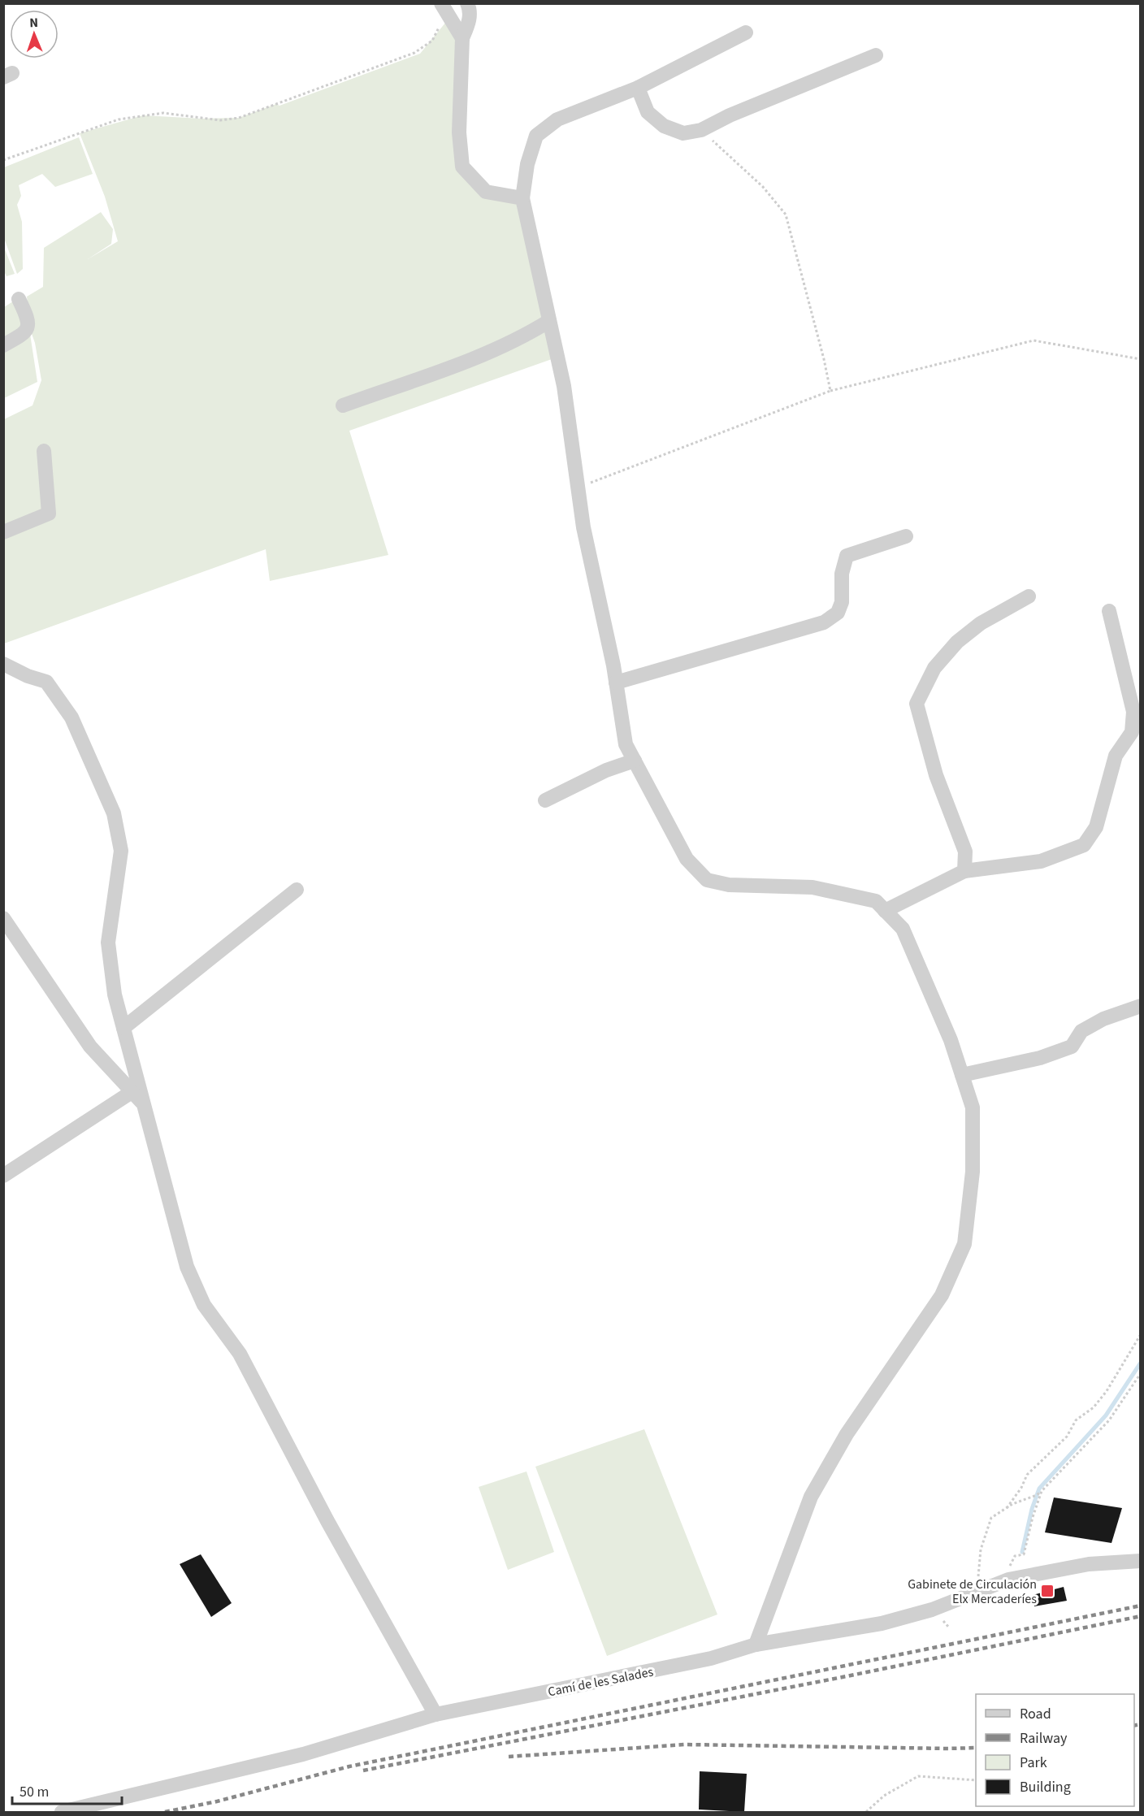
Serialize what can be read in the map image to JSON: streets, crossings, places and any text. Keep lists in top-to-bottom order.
{
  "streets": {
    "street": ["Camí de les Salades"]
  },
  "places": {
    "transit": ["Gabinete de Circulación Elx Mercaderíes"]
  },
  "legend": [
    "Road",
    "Railway",
    "Park",
    "Building"
  ],
  "scale_bar": "50 m",
  "north": "top"
}
